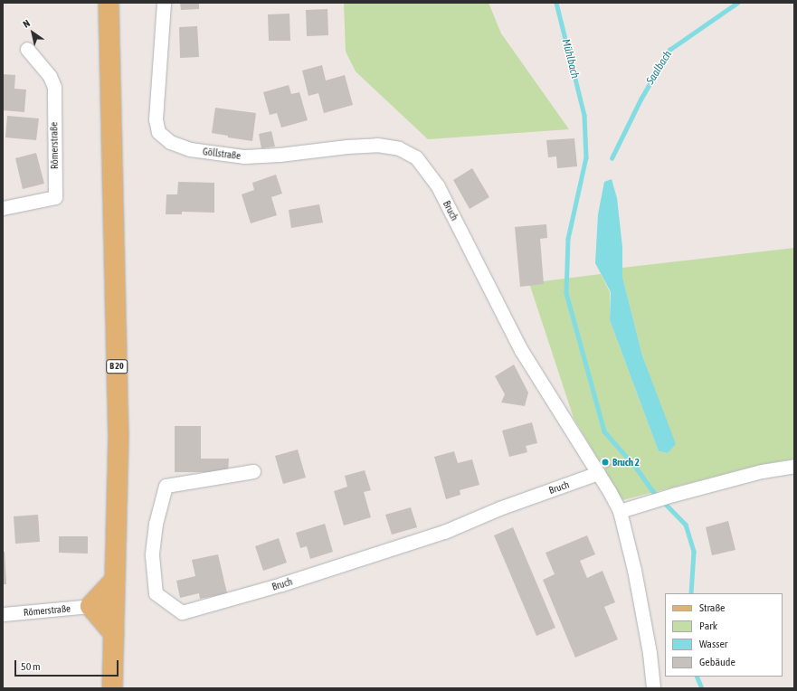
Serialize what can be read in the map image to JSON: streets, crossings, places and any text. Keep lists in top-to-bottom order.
{
  "streets": {
    "main road": ["B 20"],
    "street": ["Römerstraße", "Göllstraße", "Bruch"]
  },
  "crossings": [
    ["Göllstraße", "Bruch"]
  ],
  "water": ["Mühlbach", "Saalbach"],
  "places": ["Bruch 2"],
  "legend": [
    "Straße",
    "Park",
    "Wasser",
    "Gebäude"
  ],
  "scale_bar": "50 m",
  "north": "top left"
}
